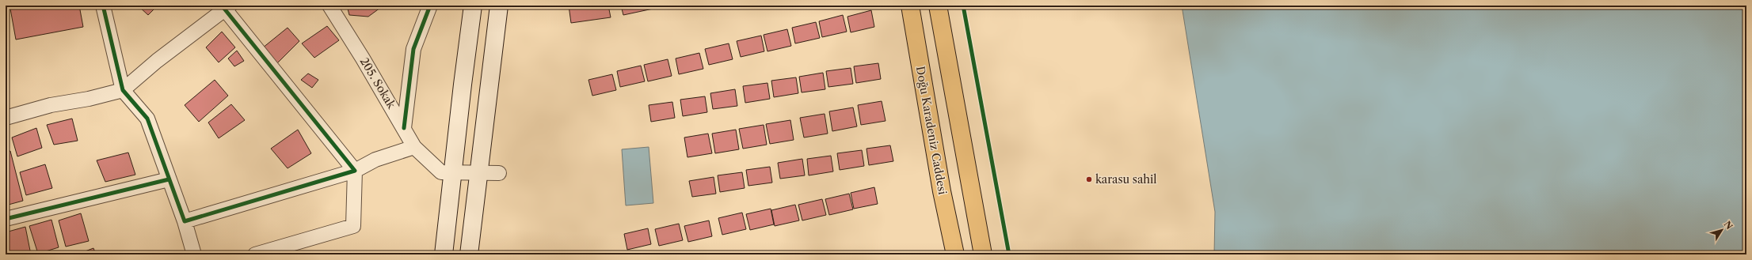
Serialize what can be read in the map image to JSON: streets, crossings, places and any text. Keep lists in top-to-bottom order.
{
  "streets": {
    "main road": ["Doğu Karadeniz Caddesi"],
    "street": ["205. Sokak"]
  },
  "places": ["karasu sahil"],
  "north": "top right"
}
